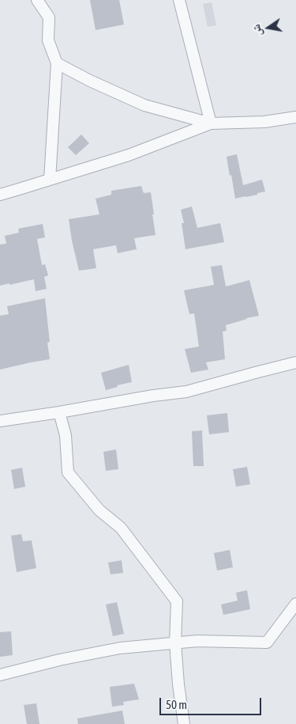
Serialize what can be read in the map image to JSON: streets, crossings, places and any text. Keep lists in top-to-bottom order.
{
  "scale_bar": "50 m",
  "north": "left"
}
